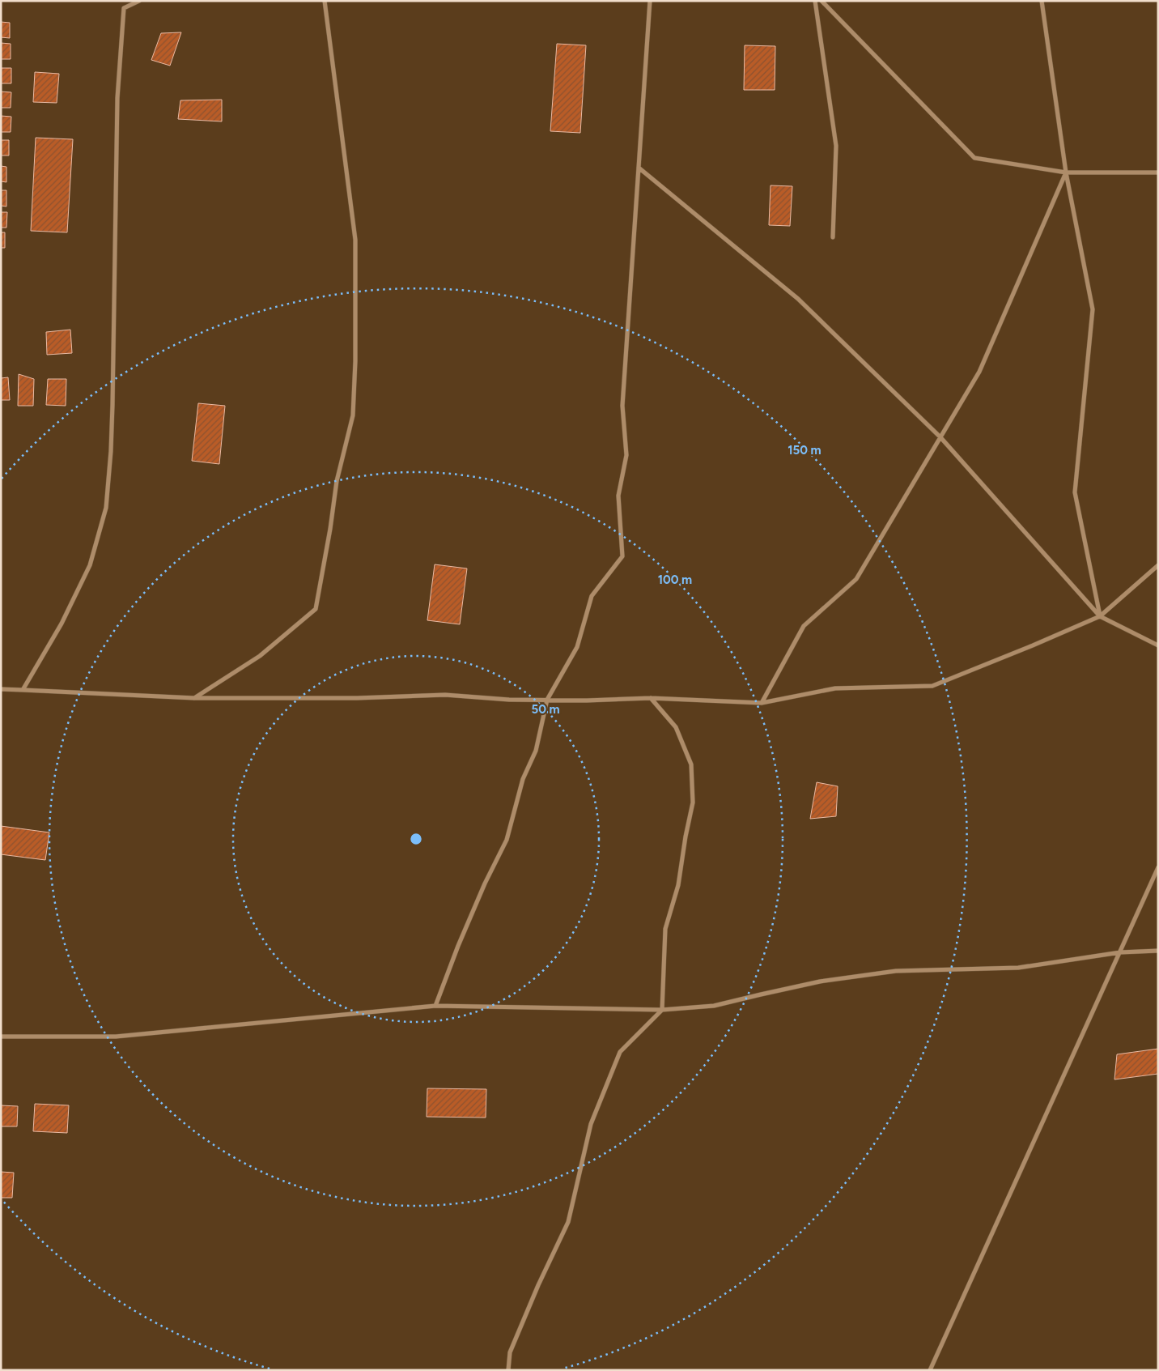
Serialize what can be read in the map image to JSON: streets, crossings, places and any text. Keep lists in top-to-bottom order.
{
  "rings": ["150 m", "100 m", "50 m"]
}
